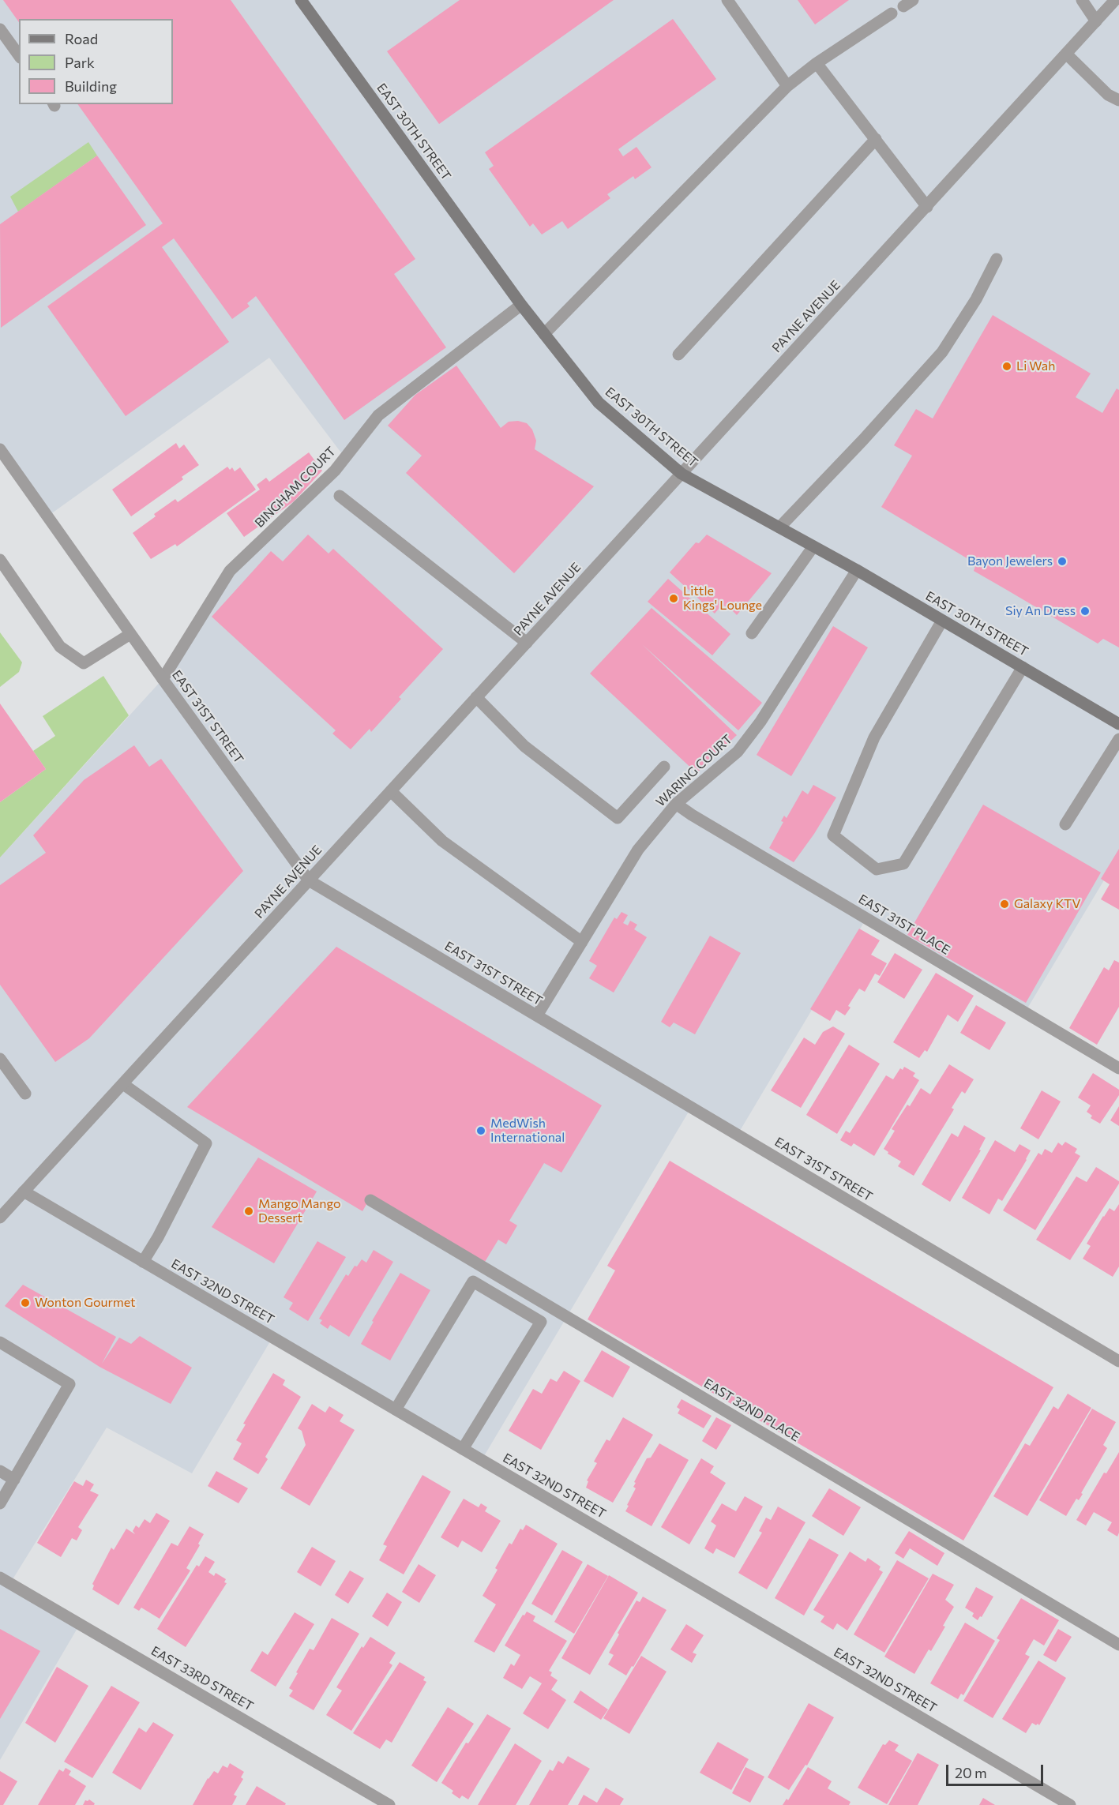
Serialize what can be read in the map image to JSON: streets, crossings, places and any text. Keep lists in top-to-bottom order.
{
  "streets": {
    "main road": ["EAST 30TH STREET"],
    "street": [
      "PAYNE AVENUE",
      "BINGHAM COURT",
      "EAST 31ST STREET",
      "WARING COURT",
      "EAST 31ST PLACE",
      "EAST 32ND STREET",
      "EAST 32ND PLACE",
      "EAST 33RD STREET"
    ]
  },
  "crossings": [
    ["EAST 30TH STREET", "PAYNE AVENUE"],
    ["EAST 30TH STREET", "BINGHAM COURT"],
    ["EAST 30TH STREET", "WARING COURT"],
    ["PAYNE AVENUE", "EAST 31ST STREET"],
    ["PAYNE AVENUE", "EAST 32ND STREET"],
    ["BINGHAM COURT", "EAST 31ST STREET"],
    ["EAST 31ST STREET", "WARING COURT"],
    ["WARING COURT", "EAST 31ST PLACE"]
  ],
  "places": [
    "Li Wah",
    "Bayon Jewelers",
    "Little Kings' Lounge",
    "Siy An Dress",
    "Galaxy KTV",
    "MedWish International",
    "Mango Mango Dessert",
    "Wonton Gourmet"
  ],
  "legend": ["Road", "Park", "Building"],
  "scale_bar": "20 m"
}
